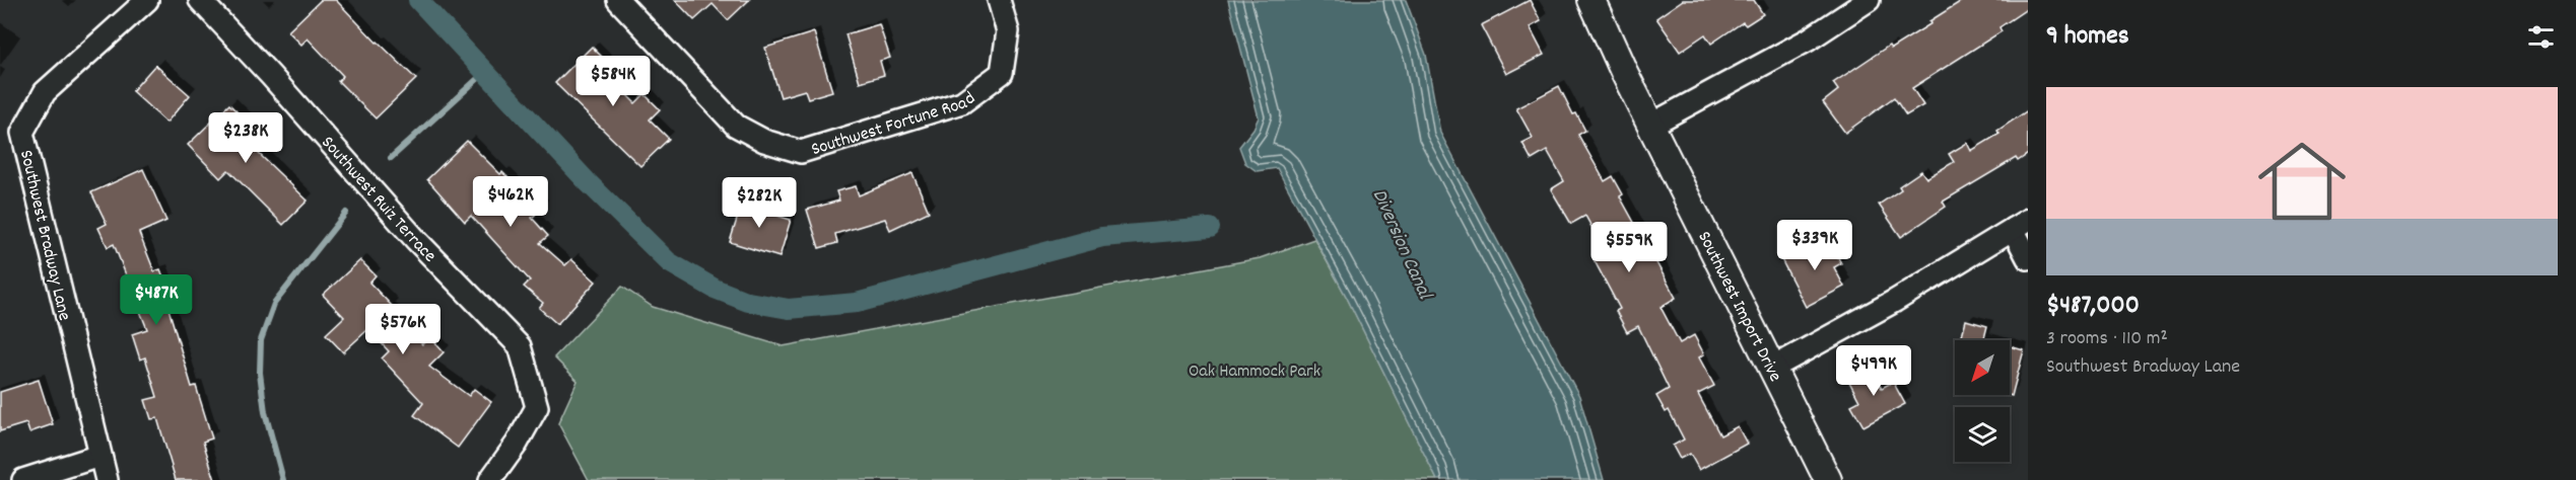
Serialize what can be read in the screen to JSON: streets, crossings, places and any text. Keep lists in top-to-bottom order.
{
  "streets": {
    "street": [
      "Southwest Fortune Road",
      "Southwest Ruiz Terrace",
      "Southwest Bradway Lane",
      "Southwest Import Drive"
    ]
  },
  "water": ["Diversion Canal"],
  "parks": ["Oak Hammock Park"],
  "north": "bottom left",
  "page": {
    "heading": "9 homes",
    "price": [
      "$584K",
      "$238K",
      "$462K",
      "$282K",
      "$339K",
      "$559K",
      "$487K",
      "$576K",
      "$499K"
    ],
    "list": [
      {
        "name": "$487,000",
        "note": "3 rooms · 110 m² · Southwest Bradway Lane"
      }
    ]
  }
}
